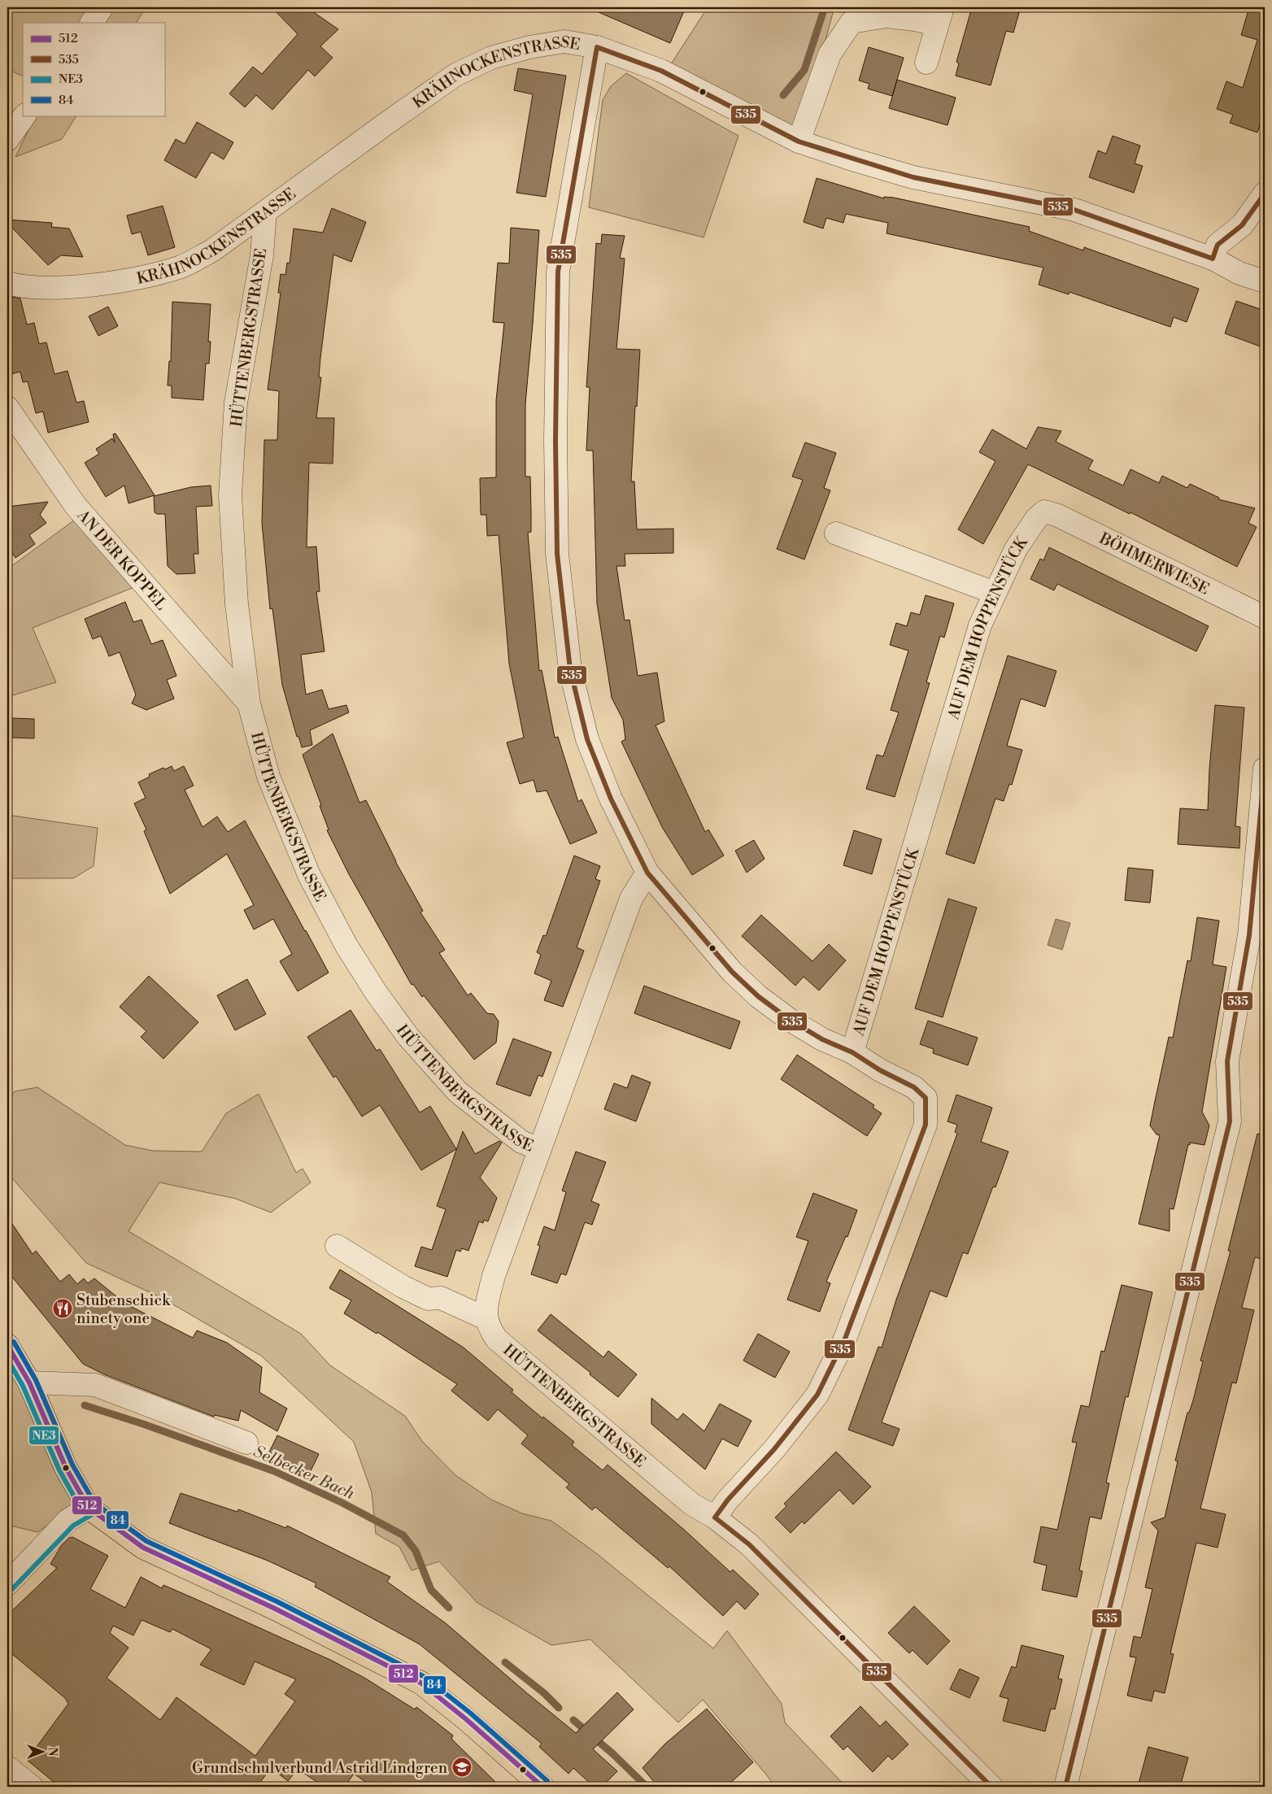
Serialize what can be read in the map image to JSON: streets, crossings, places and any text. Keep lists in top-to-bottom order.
{
  "streets": {
    "street": [
      "KRÄHNOCKENSTRASSE",
      "HÜTTENBERGSTRASSE",
      "AN DER KOPPEL",
      "BÖHMERWIESE",
      "AUF DEM HOPPENSTÜCK"
    ]
  },
  "crossings": [
    ["KRÄHNOCKENSTRASSE", "HÜTTENBERGSTRASSE"],
    ["HÜTTENBERGSTRASSE", "AN DER KOPPEL"],
    ["HÜTTENBERGSTRASSE", "AUF DEM HOPPENSTÜCK"],
    ["BÖHMERWIESE", "AUF DEM HOPPENSTÜCK"]
  ],
  "water": ["Selbecker Bach"],
  "places": {
    "restaurant": ["Stubenschick ninety one"],
    "school or university": ["Grundschulverbund Astrid Lindgren"]
  },
  "lines": [
    "transit line 535",
    "transit line 84",
    "transit line 512",
    "transit line NE3"
  ],
  "legend": [
    "512",
    "535",
    "NE3",
    "84"
  ],
  "north": "right"
}
